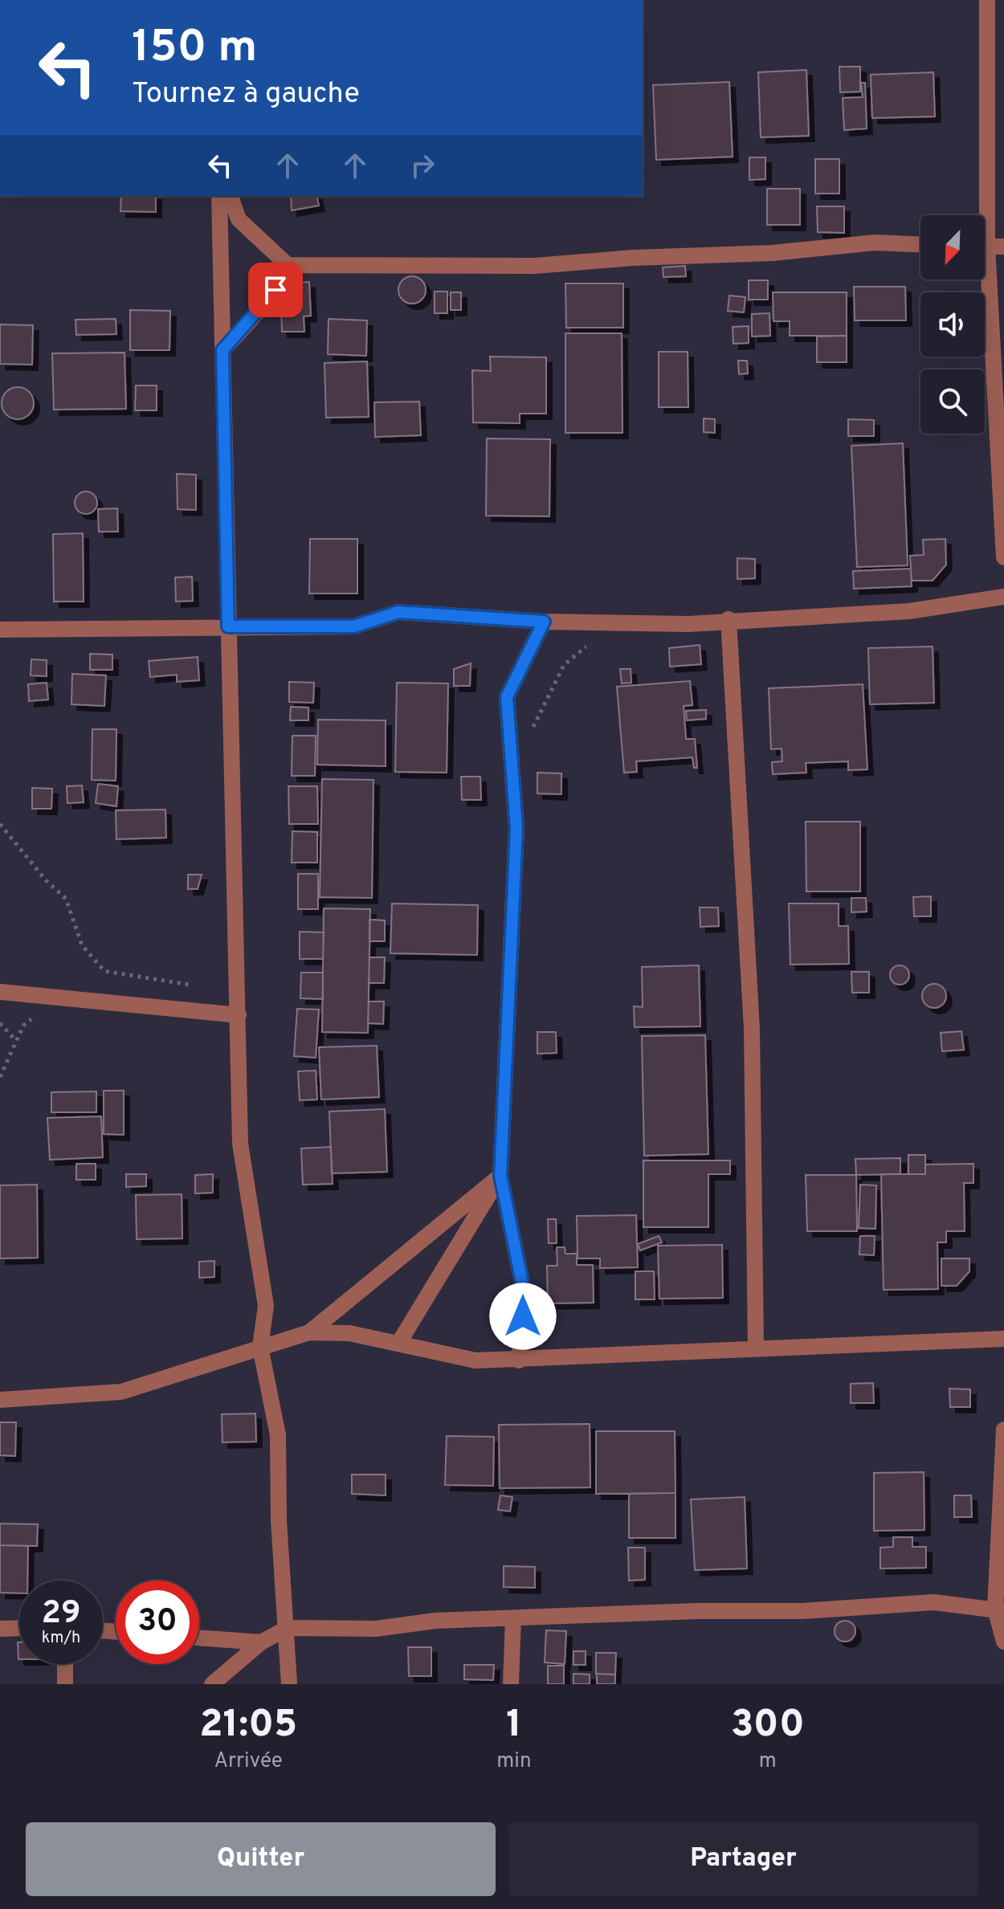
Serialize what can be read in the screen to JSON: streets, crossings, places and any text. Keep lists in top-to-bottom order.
{
  "north": "bottom left",
  "page": {
    "turn": ["150 m", "Tournez à gauche"],
    "speed": "29 km/h",
    "limit": "30",
    "eta": [
      "21:05",
      "Arrivée",
      "1",
      "min",
      "300",
      "m"
    ],
    "buttons": ["Quitter", "Partager"]
  }
}
